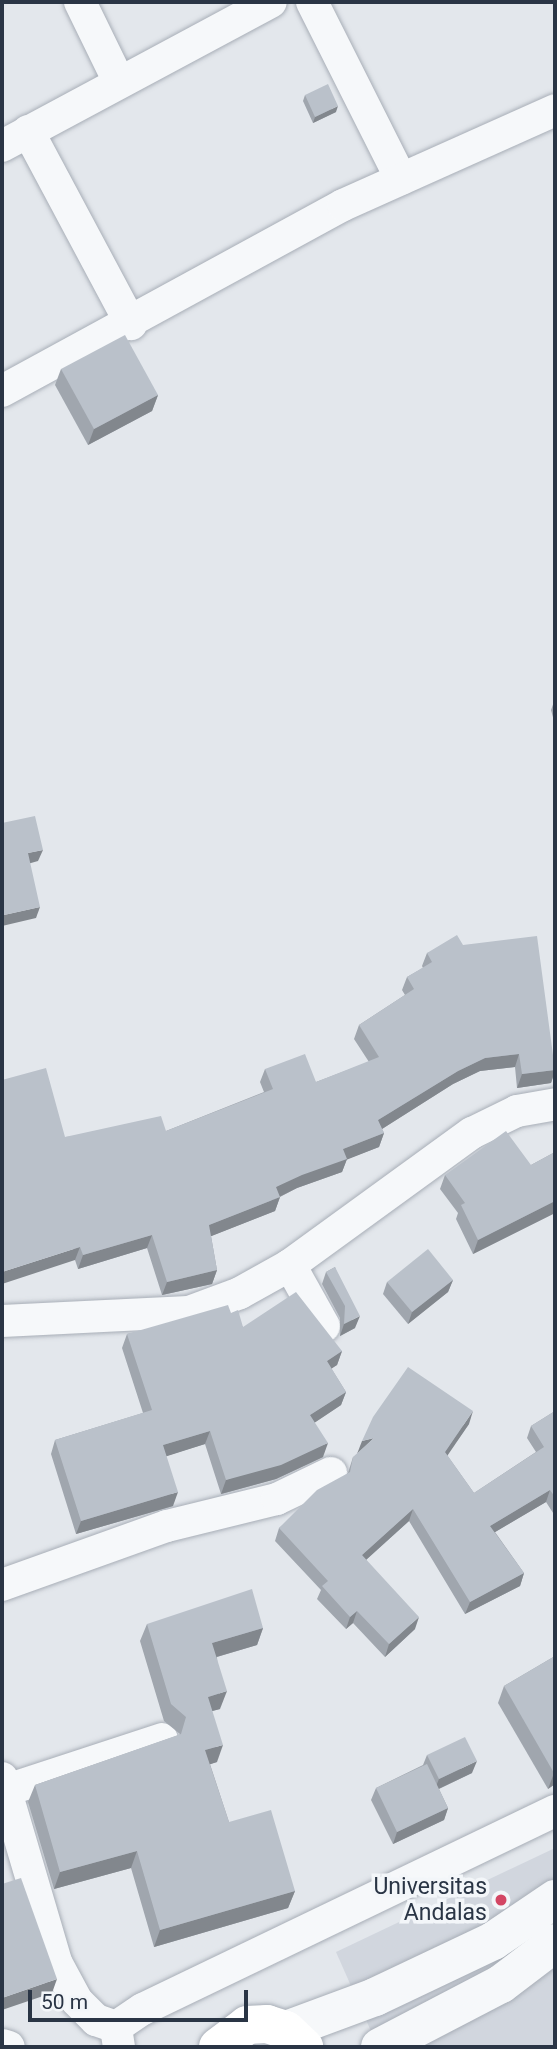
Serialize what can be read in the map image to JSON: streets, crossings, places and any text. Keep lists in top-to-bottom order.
{
  "places": ["Universitas Andalas"],
  "scale_bar": "50 m"
}
